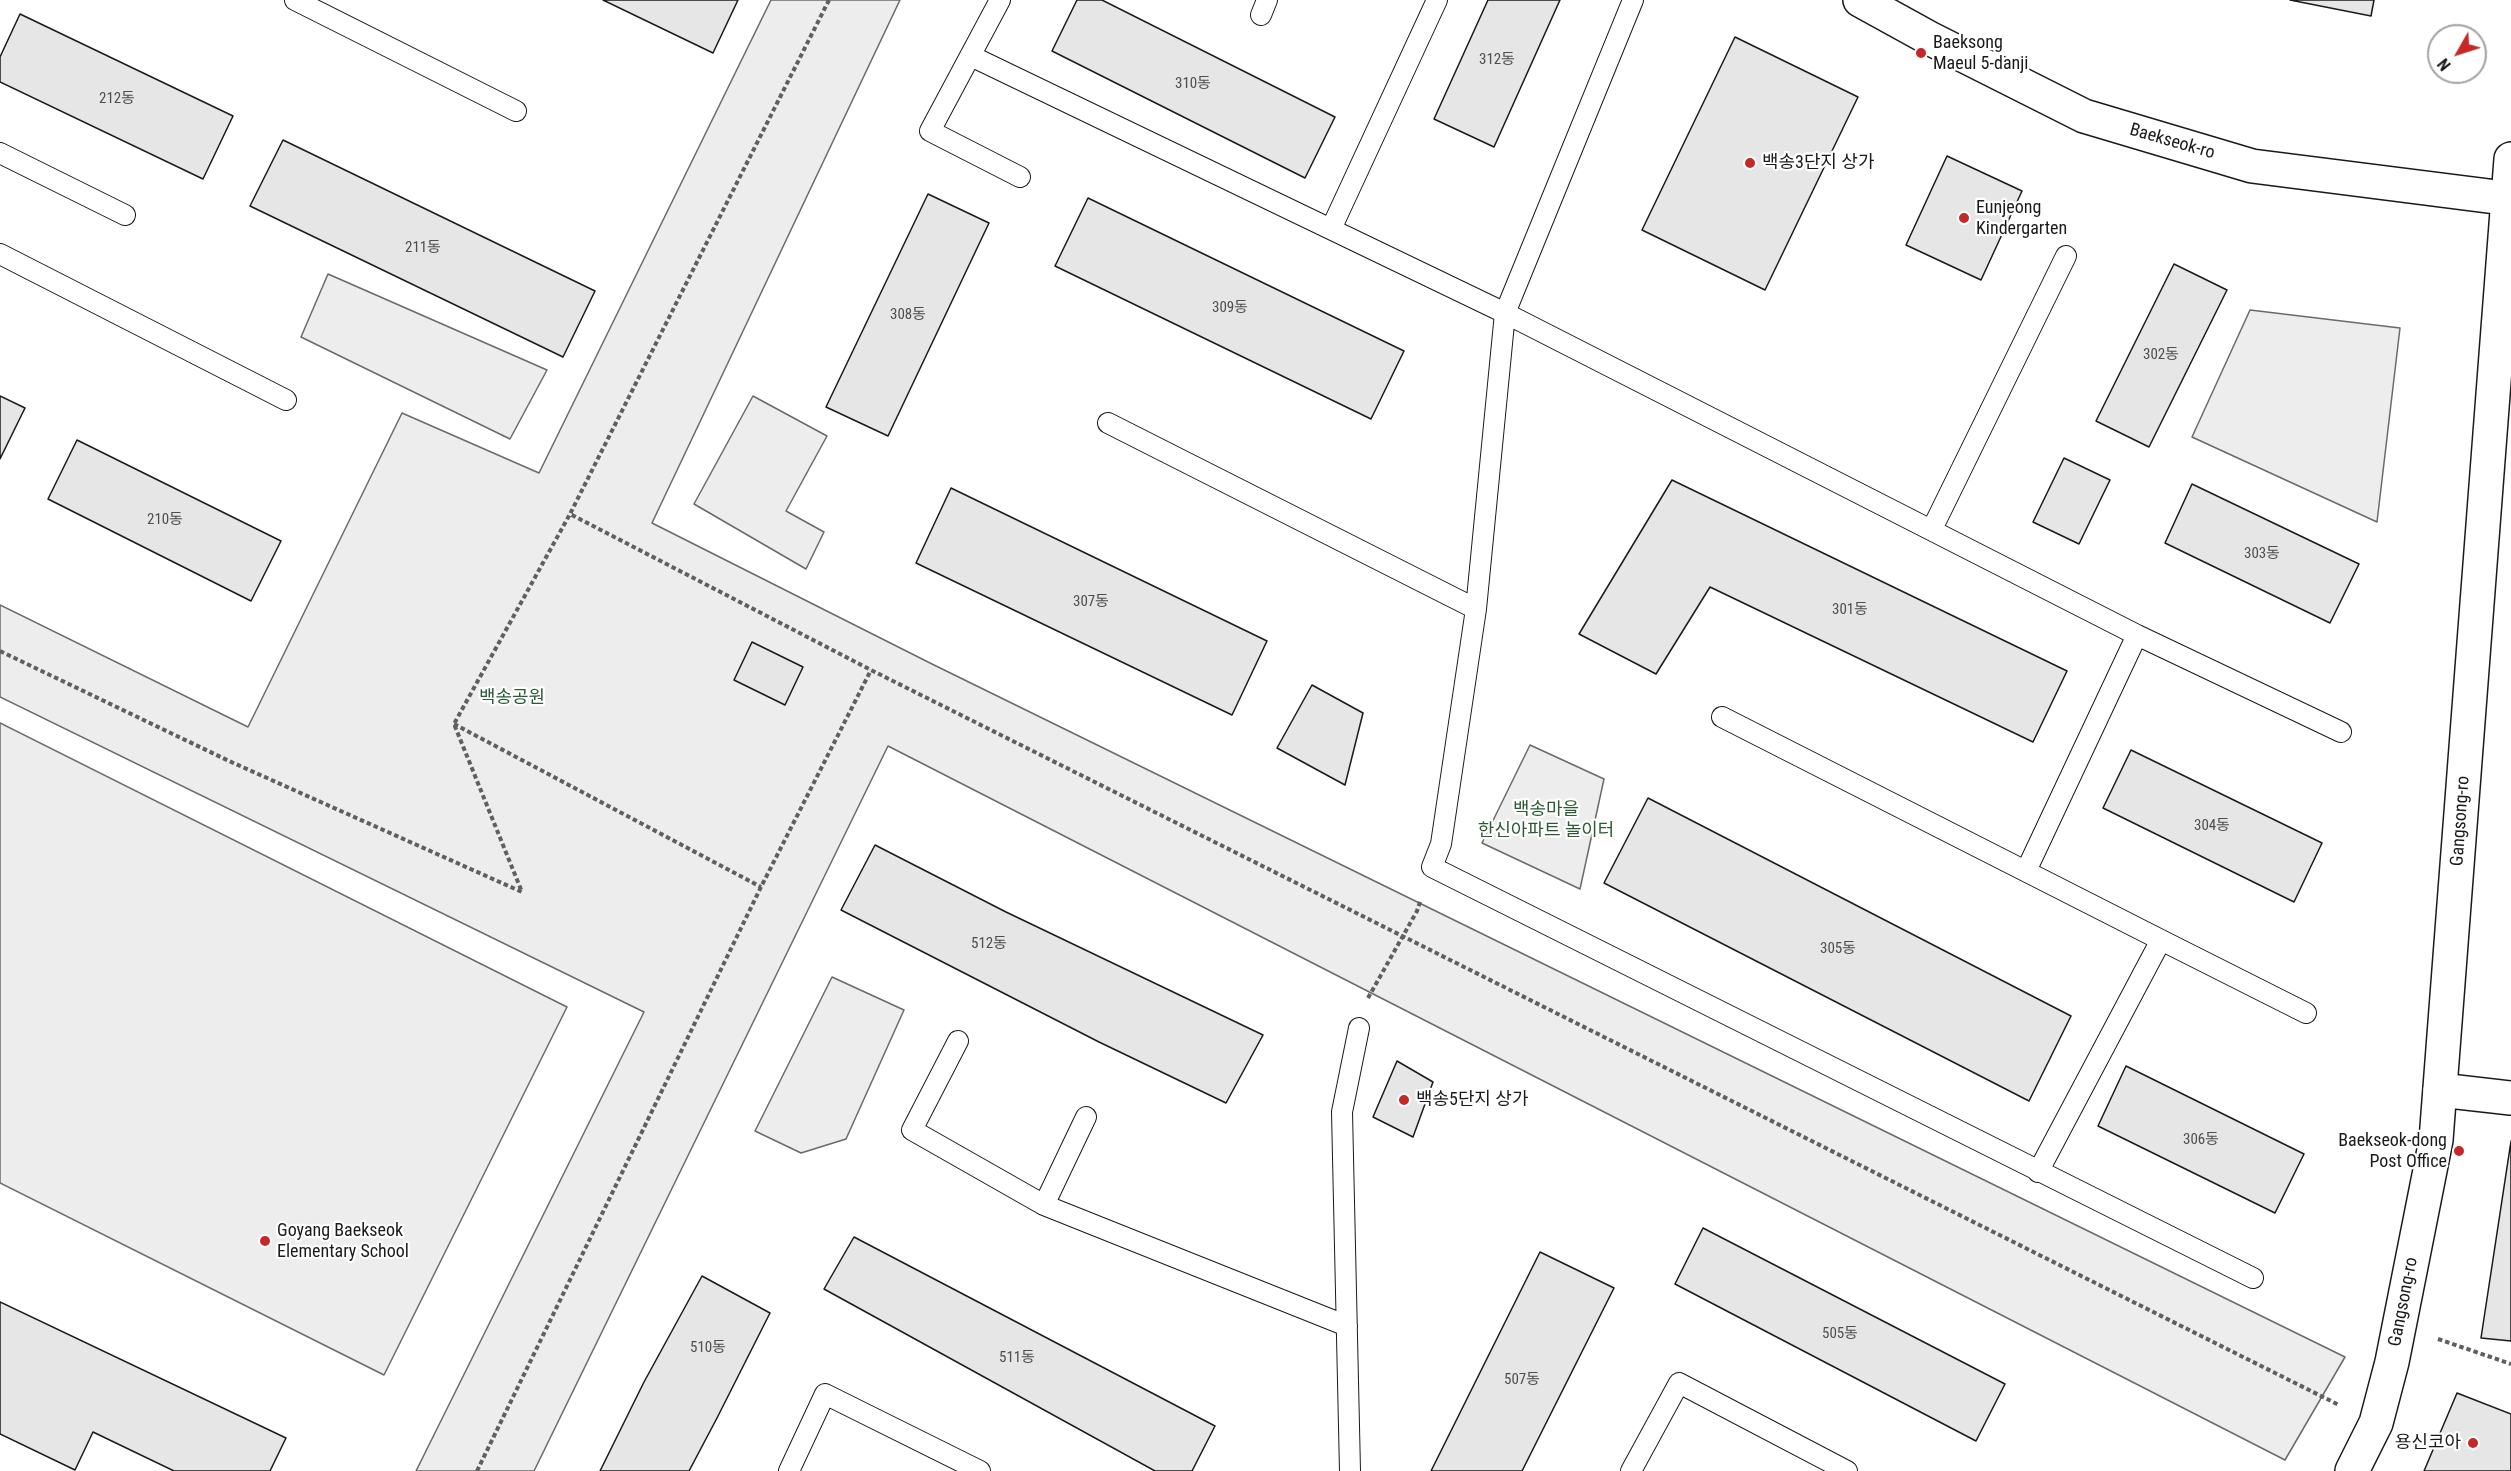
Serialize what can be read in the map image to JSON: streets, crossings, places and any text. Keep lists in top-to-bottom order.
{
  "streets": {
    "main road": ["Baekseok-ro", "Gangsong-ro"]
  },
  "crossings": [
    ["Baekseok-ro", "Gangsong-ro"]
  ],
  "parks": ["백송공원", "백송마을 한신아파트 놀이터"],
  "places": [
    "Baeksong Maeul 5-danji",
    "백송3단지 상가",
    "Eunjeong Kindergarten",
    "백송5단지 상가",
    "Baekseok-dong Post Office",
    "Goyang Baekseok Elementary School",
    "용신코아"
  ],
  "house_numbers": [
    "312동",
    "310동",
    "212동",
    "211동",
    "309동",
    "308동",
    "302동",
    "210동",
    "303동",
    "307동",
    "301동",
    "304동",
    "512동",
    "305동",
    "306동",
    "505동",
    "510동",
    "511동",
    "507동"
  ],
  "north": "bottom left"
}
